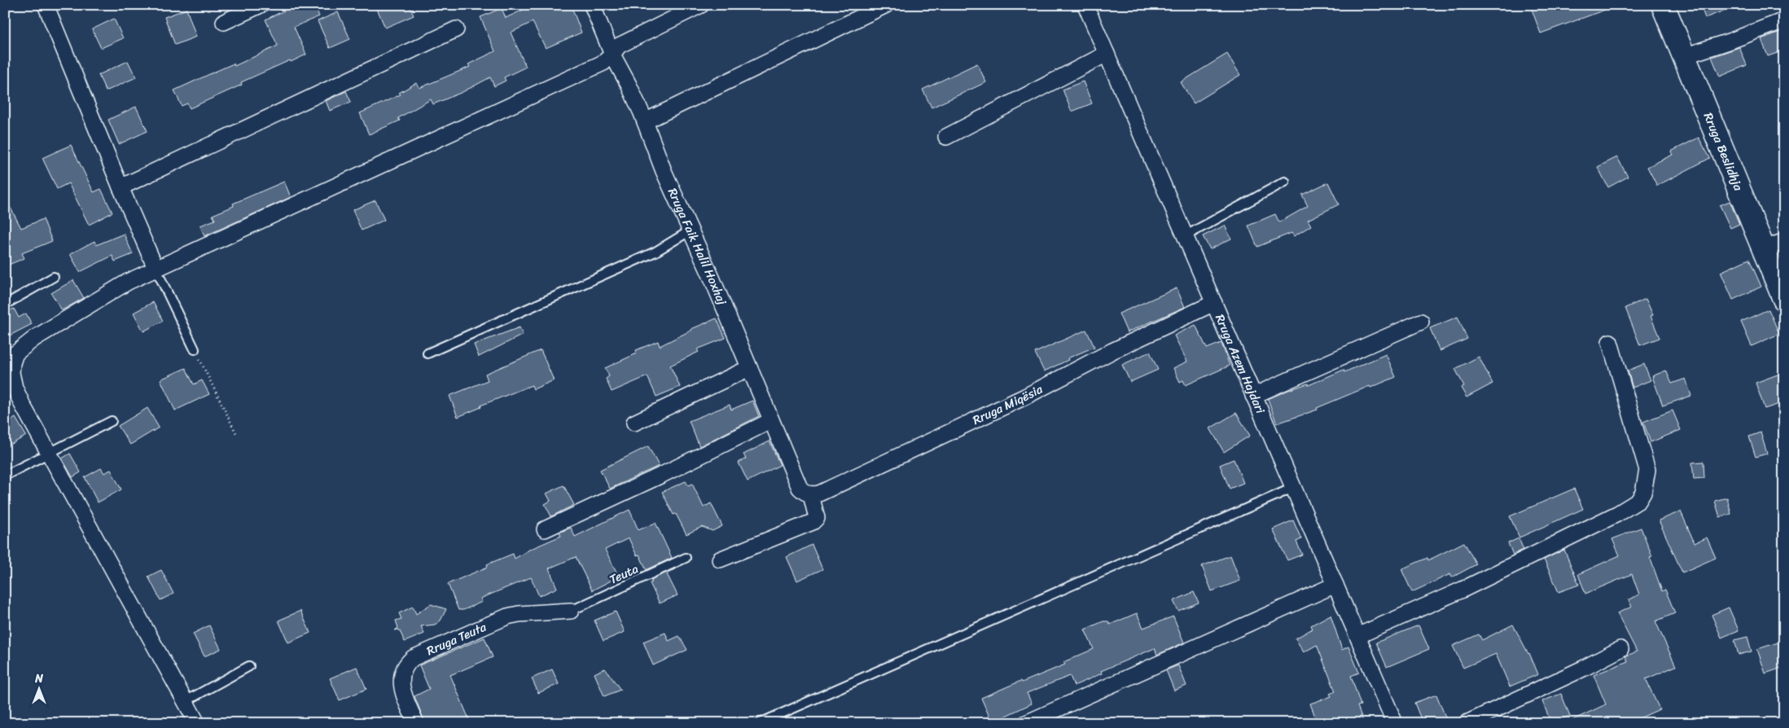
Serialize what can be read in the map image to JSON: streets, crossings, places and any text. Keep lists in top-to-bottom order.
{
  "streets": {
    "main road": ["Rruga Beslidhja"],
    "street": [
      "Rruga Faik Halil Hoxhaj",
      "Rruga Azem Hajdari",
      "Rruga Miqësia",
      "Rruga Teuta"
    ],
    "lane": ["Teuta"]
  },
  "crossings": [
    ["Rruga Faik Halil Hoxhaj", "Rruga Miqësia"],
    ["Rruga Azem Hajdari", "Rruga Miqësia"],
    ["Teuta", "Rruga Teuta"]
  ],
  "north": "top"
}
